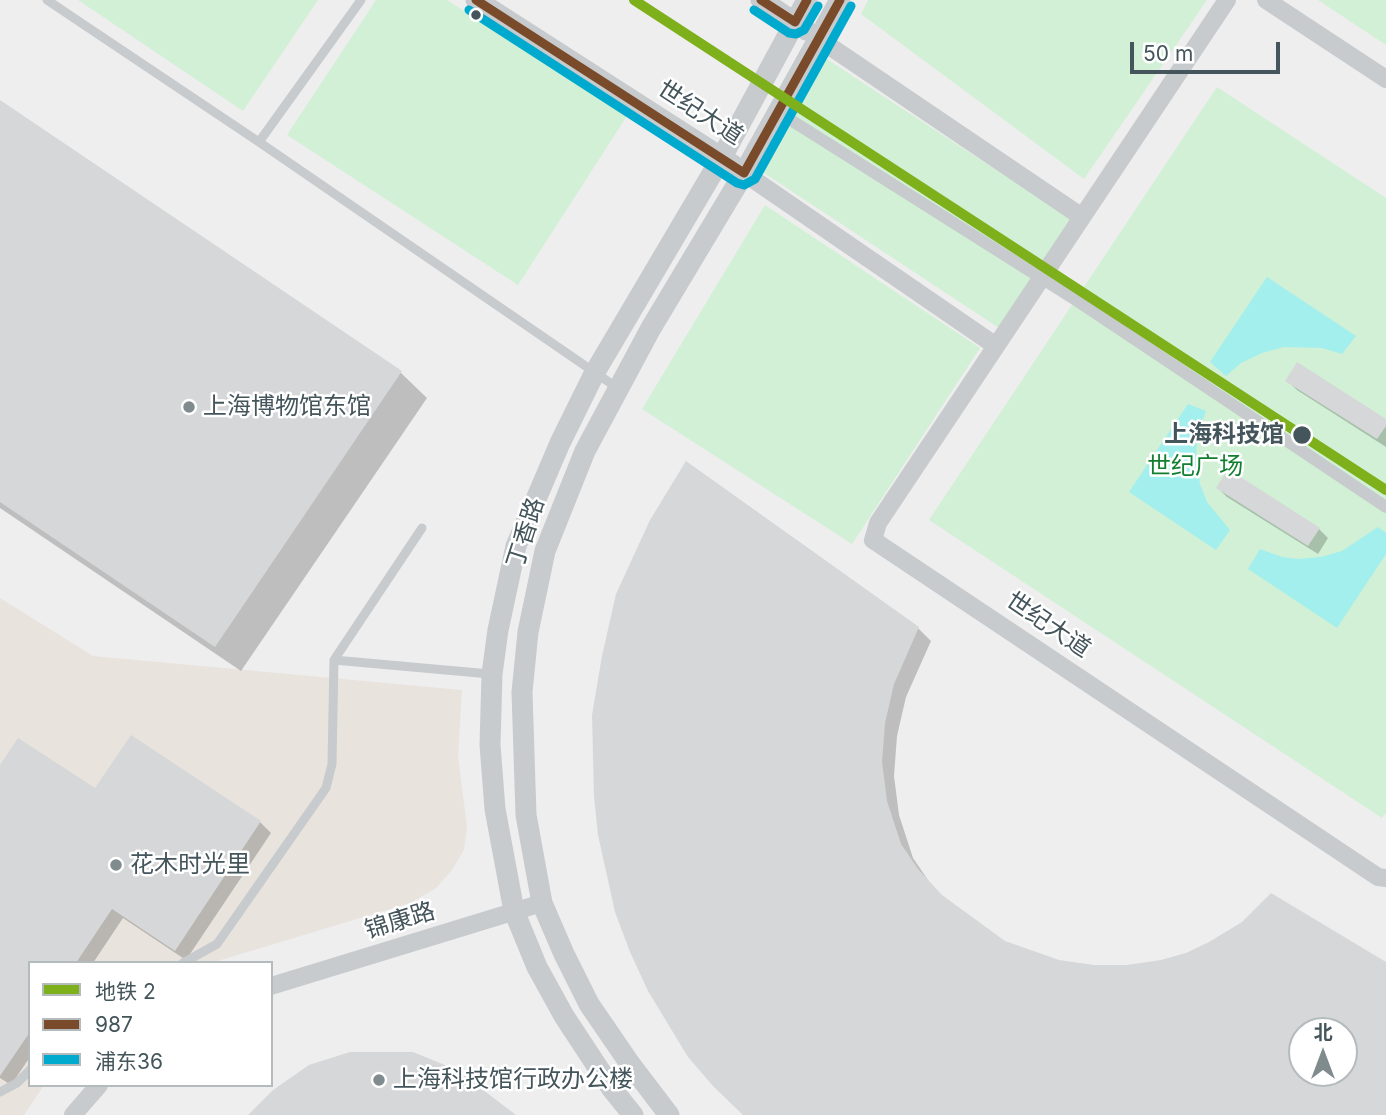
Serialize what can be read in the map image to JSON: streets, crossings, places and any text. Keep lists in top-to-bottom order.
{
  "streets": {
    "street": ["世纪大道", "丁香路", "锦康路"]
  },
  "crossings": [
    ["世纪大道", "丁香路"],
    ["丁香路", "锦康路"]
  ],
  "parks": ["世纪广场"],
  "places": [
    "上海博物馆东馆",
    "上海科技馆",
    "花木时光里",
    "上海科技馆行政办公楼"
  ],
  "lines": ["metro line 2", "transit line 987", "transit line 浦东36"],
  "legend": ["地铁 2", "987", "浦东36"],
  "scale_bar": "50 m",
  "north": "top"
}
